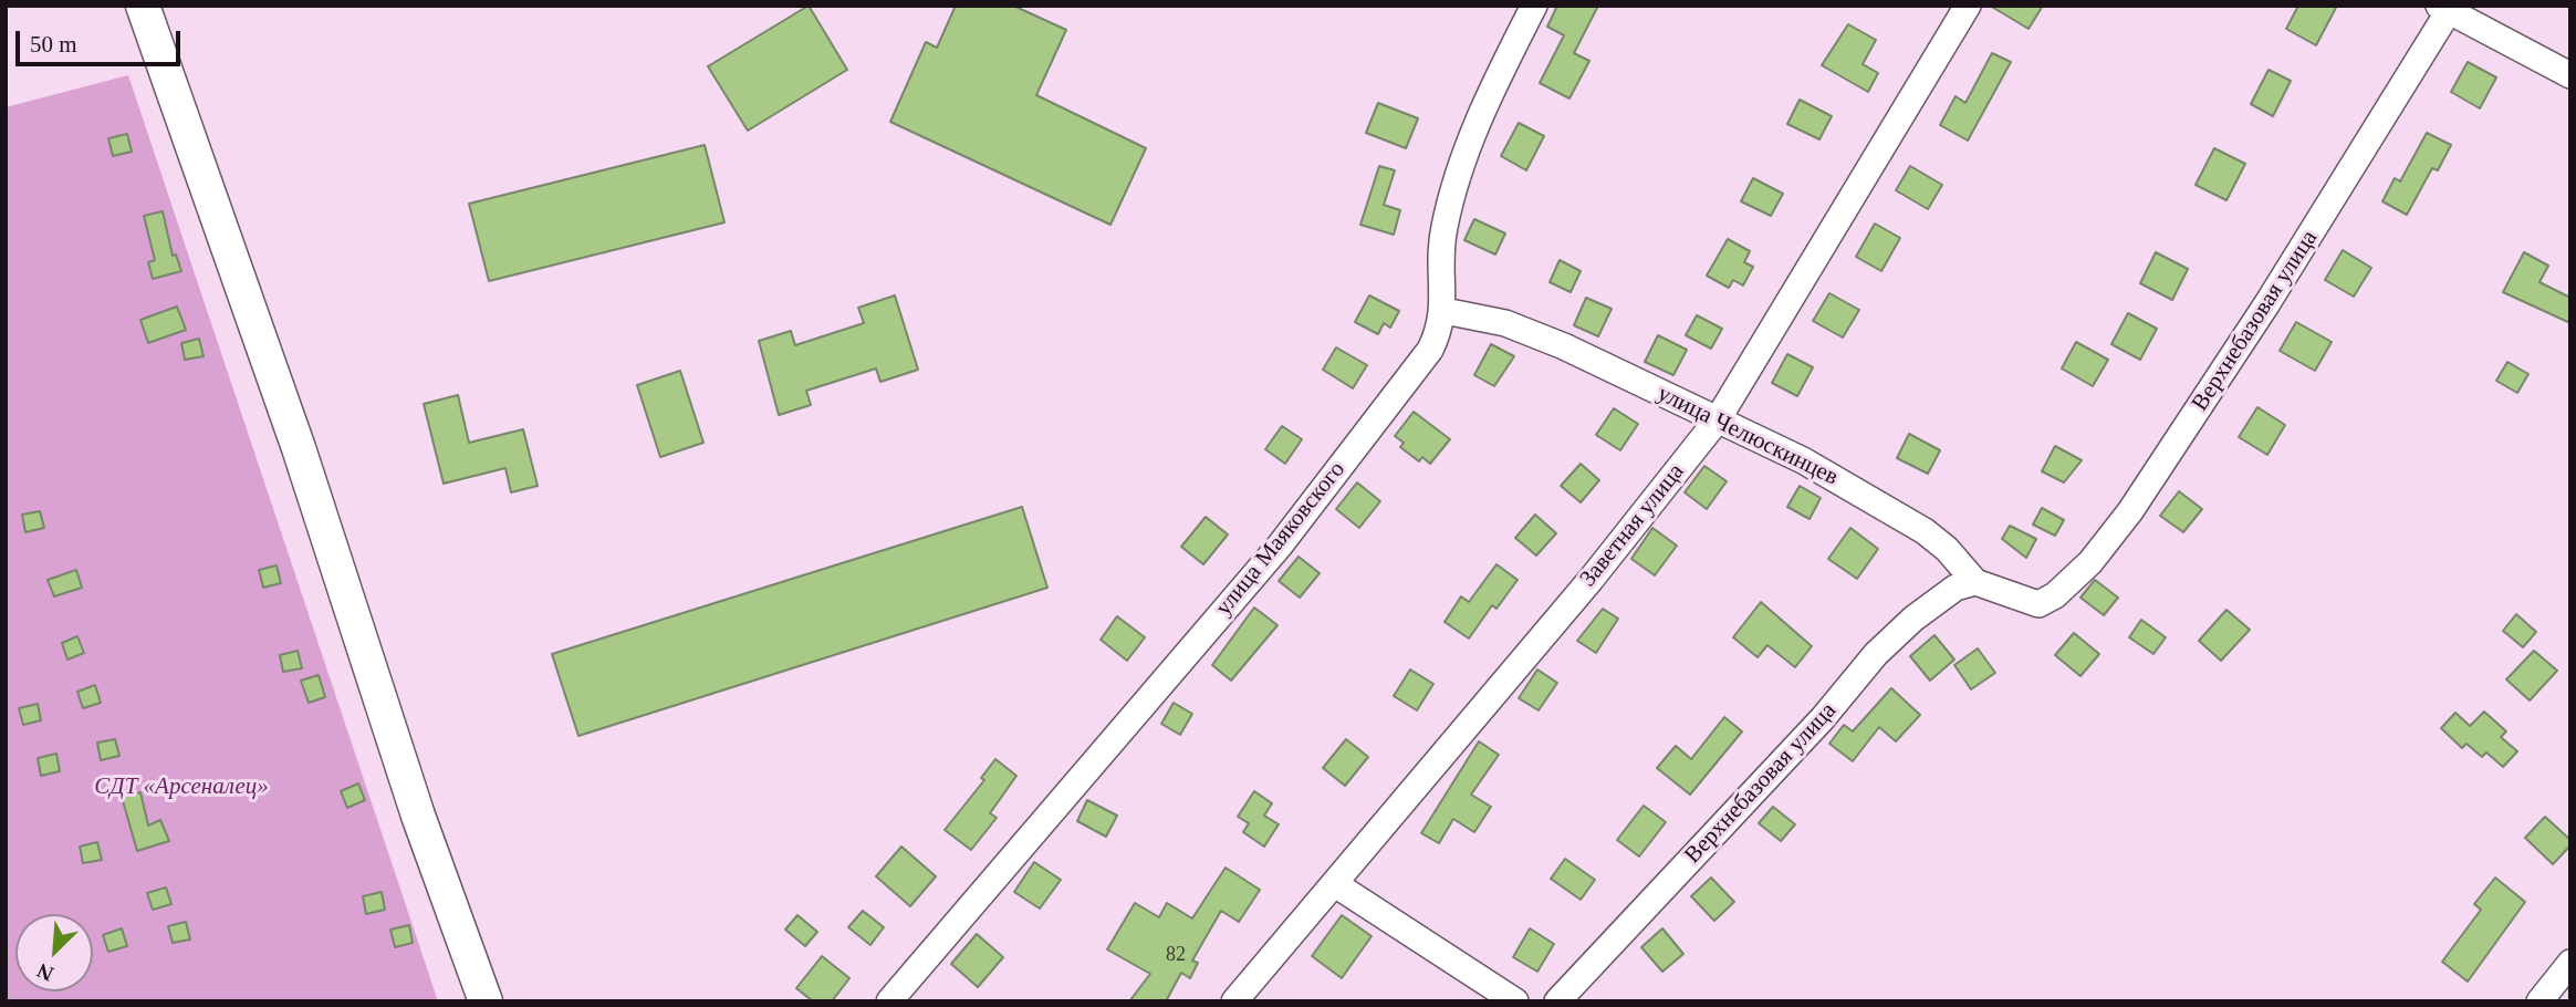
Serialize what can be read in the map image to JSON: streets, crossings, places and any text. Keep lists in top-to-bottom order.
{
  "streets": {
    "street": [
      "Верхнебазовая улица",
      "улица Челюскинцев",
      "Заветная улица",
      "улица Маяковского"
    ]
  },
  "crossings": [
    ["Верхнебазовая улица", "улица Челюскинцев"],
    ["улица Челюскинцев", "Заветная улица"],
    ["улица Челюскинцев", "улица Маяковского"]
  ],
  "parks": ["СДТ «Арсеналец»"],
  "house_numbers": ["82"],
  "scale_bar": "50 m",
  "north": "bottom left"
}
